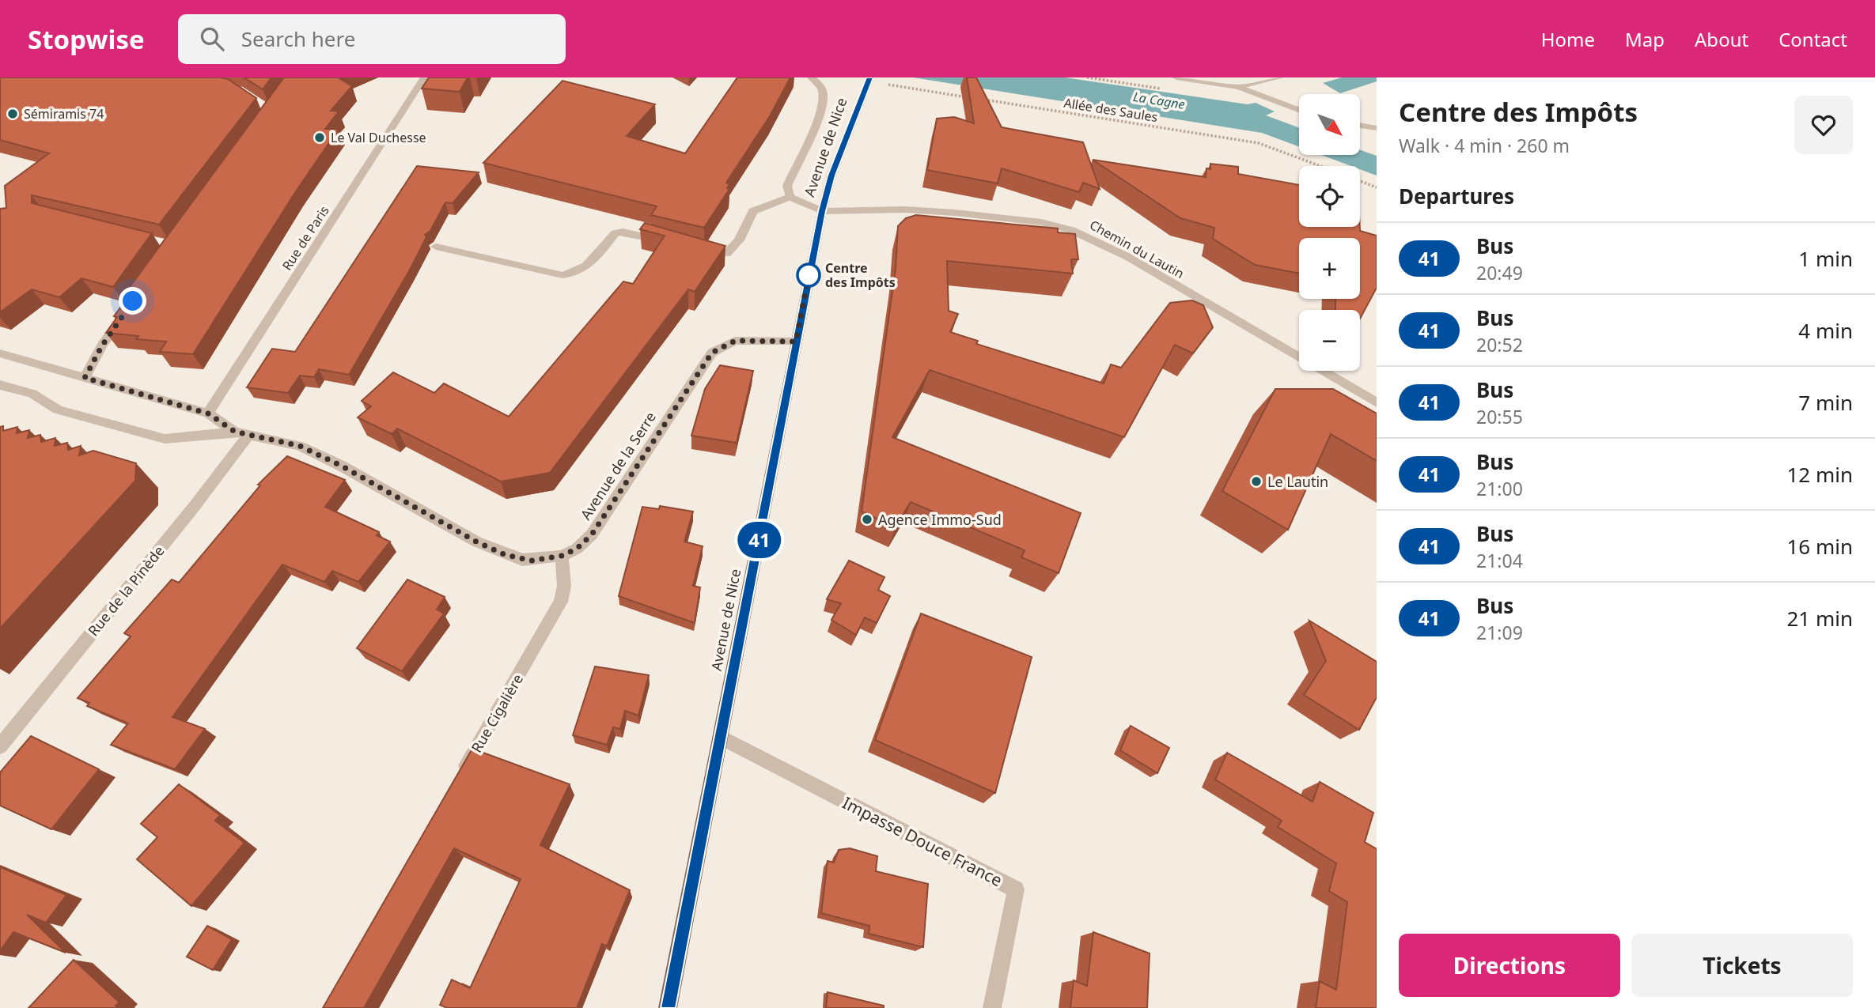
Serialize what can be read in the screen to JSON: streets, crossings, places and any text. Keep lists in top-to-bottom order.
{
  "streets": {
    "main road": ["Avenue de Nice"],
    "street": [
      "Rue de Paris",
      "Chemin du Lautin",
      "Avenue de la Serre",
      "Rue de la Pinède",
      "Rue Cigalière",
      "Impasse Douce France"
    ],
    "path": ["Allée des Saules"]
  },
  "crossings": [
    ["Allée des Saules", "Avenue de Nice"],
    ["Avenue de Nice", "Chemin du Lautin"],
    ["Avenue de Nice", "Avenue de la Serre"],
    ["Avenue de Nice", "Impasse Douce France"],
    ["Rue de Paris", "Avenue de la Serre"],
    ["Avenue de la Serre", "Rue de la Pinède"],
    ["Avenue de la Serre", "Rue Cigalière"]
  ],
  "water": ["La Cagne"],
  "places": [
    "Sémiramis 74",
    "Le Val Duchesse",
    "Centre des Impôts",
    "Le Lautin",
    "Agence Immo-Sud"
  ],
  "lines": ["bus line 41"],
  "north": "bottom right",
  "page": {
    "header": "Stopwise",
    "search": "Search here",
    "nav": [
      "Home",
      "Map",
      "About",
      "Contact"
    ],
    "on_map": "41",
    "heading": [
      ["Centre des Impôts", "Walk · 4 min · 260 m"],
      "Departures"
    ],
    "map_buttons": ["+", "−"],
    "list": [
      {
        "mark": "41",
        "name": "Bus",
        "note": "20:49",
        "value": "1 min"
      },
      {
        "mark": "41",
        "name": "Bus",
        "note": "20:52",
        "value": "4 min"
      },
      {
        "mark": "41",
        "name": "Bus",
        "note": "20:55",
        "value": "7 min"
      },
      {
        "mark": "41",
        "name": "Bus",
        "note": "21:00",
        "value": "12 min"
      },
      {
        "mark": "41",
        "name": "Bus",
        "note": "21:04",
        "value": "16 min"
      },
      {
        "mark": "41",
        "name": "Bus",
        "note": "21:09",
        "value": "21 min"
      }
    ],
    "buttons": ["Directions", "Tickets"]
  }
}
